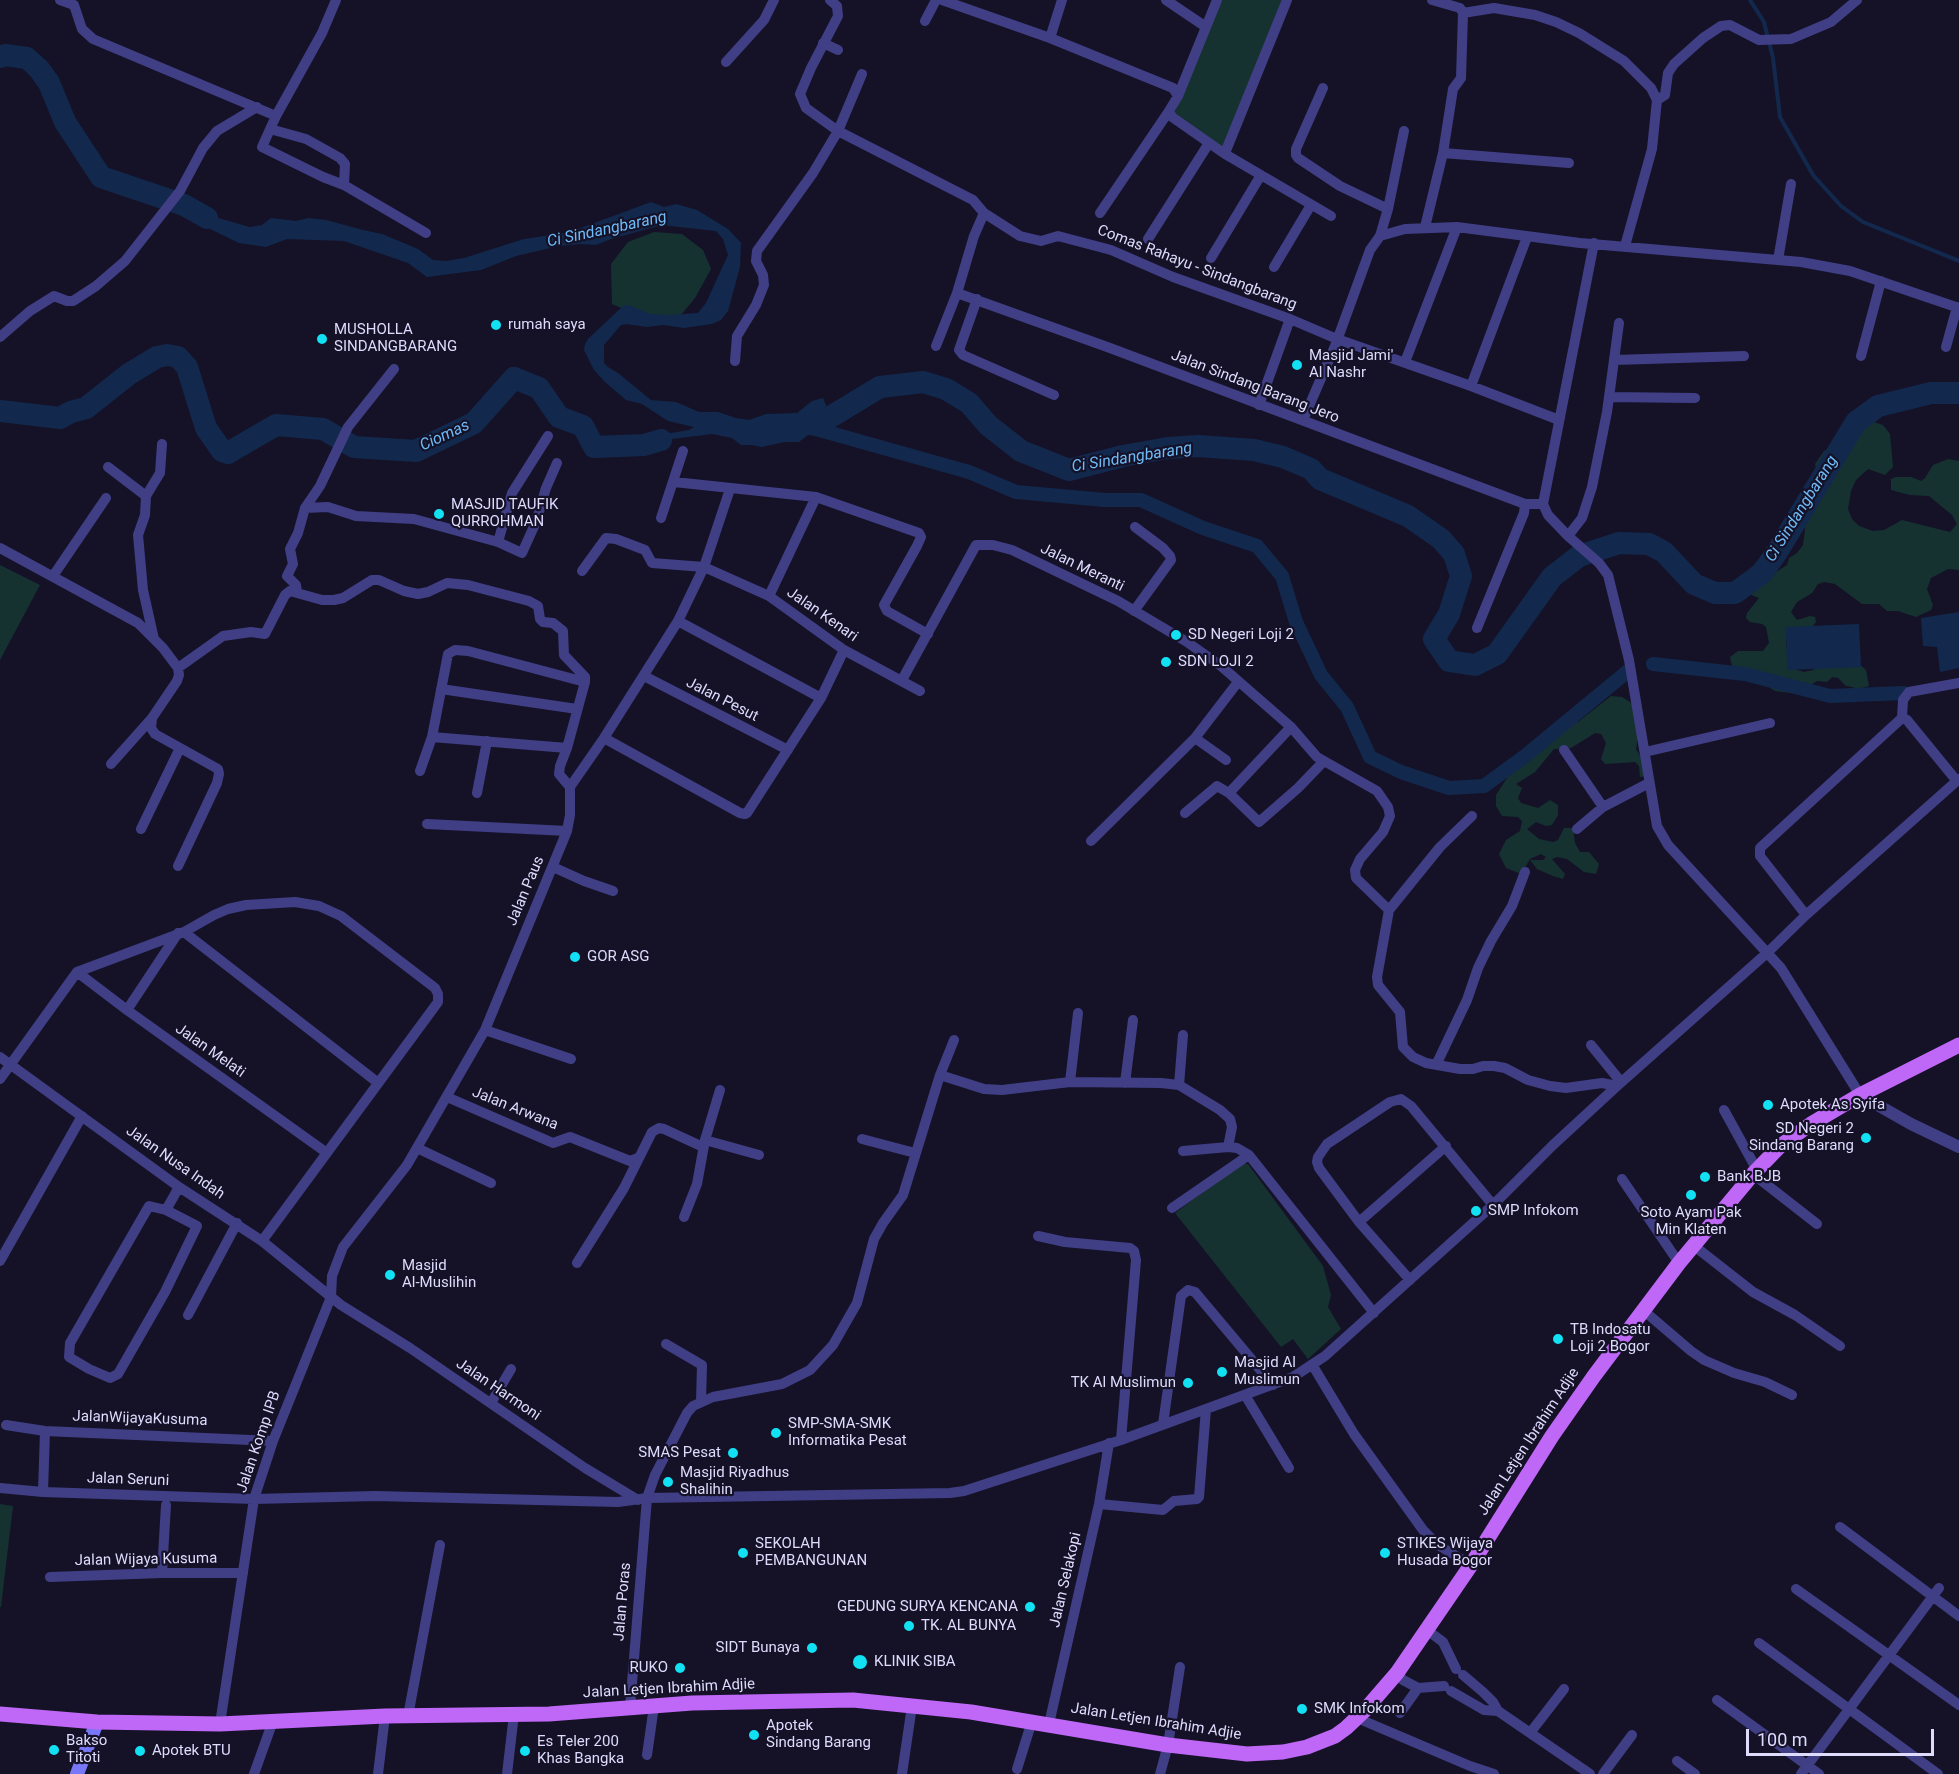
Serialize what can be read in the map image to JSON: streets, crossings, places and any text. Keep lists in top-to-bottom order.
{
  "streets": {
    "main road": ["Jalan Letjen Ibrahim Adjie"],
    "street": [
      "Comas Rahayu - Sindangbarang",
      "Jalan Sindang Barang Jero",
      "Jalan Meranti",
      "Jalan Kenari",
      "Jalan Pesut",
      "Jalan Paus",
      "Jalan Melati",
      "Jalan Arwana",
      "Jalan Nusa Indah",
      "Jalan Harmoni",
      "JalanWijayaKusuma",
      "Jalan Komp IPB",
      "Jalan Seruni",
      "Jalan Wijaya Kusuma",
      "Jalan Selakopi",
      "Jalan Poras"
    ]
  },
  "crossings": [
    ["Jalan Meranti", "Jalan Kenari"],
    ["Jalan Paus", "Jalan Arwana"],
    ["Jalan Paus", "Jalan Nusa Indah"],
    ["Jalan Paus", "Jalan Harmoni"],
    ["Jalan Paus", "Jalan Komp IPB"],
    ["Jalan Nusa Indah", "Jalan Harmoni"],
    ["Jalan Nusa Indah", "Jalan Komp IPB"],
    ["Jalan Harmoni", "Jalan Komp IPB"],
    ["Jalan Harmoni", "Jalan Seruni"],
    ["Jalan Harmoni", "Jalan Poras"],
    ["JalanWijayaKusuma", "Jalan Komp IPB"],
    ["Jalan Komp IPB", "Jalan Letjen Ibrahim Adjie"],
    ["Jalan Komp IPB", "Jalan Seruni"],
    ["Jalan Komp IPB", "Jalan Wijaya Kusuma"],
    ["Jalan Letjen Ibrahim Adjie", "Jalan Selakopi"],
    ["Jalan Letjen Ibrahim Adjie", "Jalan Poras"],
    ["Jalan Seruni", "Jalan Selakopi"],
    ["Jalan Seruni", "Jalan Poras"]
  ],
  "water": ["Ci Sindangbarang", "Ciomas"],
  "places": [
    "rumah saya",
    "MUSHOLLA SINDANGBARANG",
    "Masjid Jami' Al Nashr",
    "MASJID TAUFIK QURROHMAN",
    "SD Negeri Loji 2",
    "SDN LOJI 2",
    "GOR ASG",
    "Apotek As Syifa",
    "SD Negeri 2 Sindang Barang",
    "Bank BJB",
    "Soto Ayam Pak Min Klaten",
    "SMP Infokom",
    "Masjid Al-Muslihin",
    "TB Indosatu Loji 2 Bogor",
    "Masjid Al Muslimun",
    "TK Al Muslimun",
    "SMP-SMA-SMK Informatika Pesat",
    "SMAS Pesat",
    "Masjid Riyadhus Shalihin",
    "SEKOLAH PEMBANGUNAN",
    "STIKES Wijaya Husada Bogor",
    "GEDUNG SURYA KENCANA",
    "TK. AL BUNYA",
    "SIDT Bunaya",
    "KLINIK SIBA",
    "RUKO",
    "SMK Infokom",
    "Apotek Sindang Barang",
    "Bakso Titoti",
    "Apotek BTU",
    "Es Teler 200 Khas Bangka"
  ],
  "scale_bar": "100 m"
}
